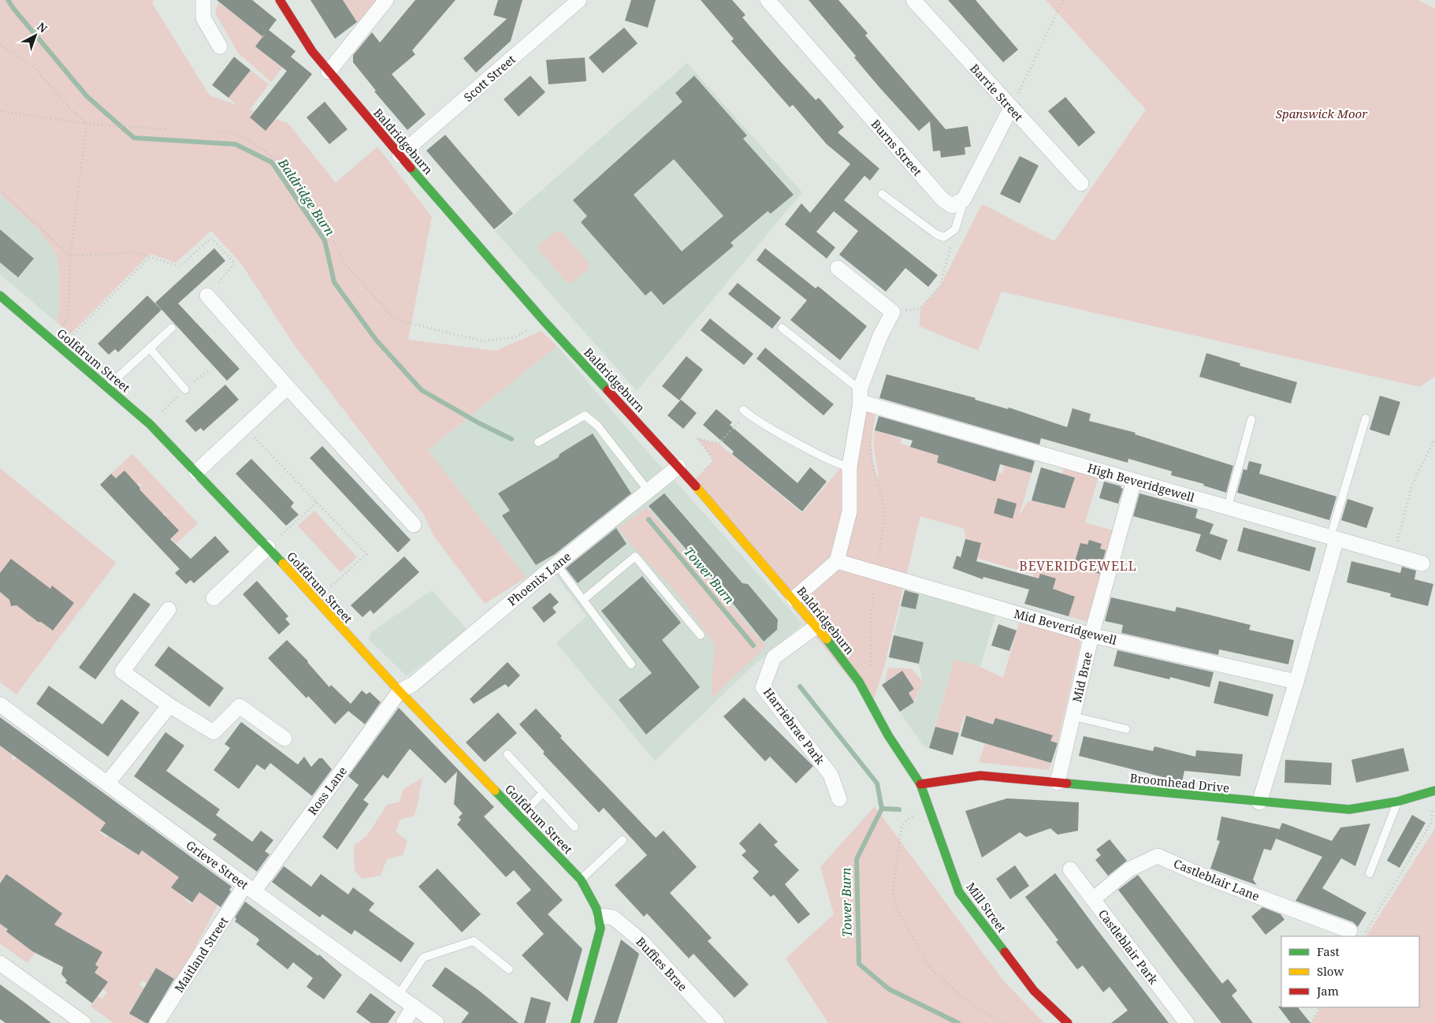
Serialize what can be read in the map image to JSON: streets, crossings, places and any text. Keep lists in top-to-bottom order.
{
  "streets": {
    "main road": [
      "Baldridgeburn",
      "Golfdrum Street",
      "Broomhead Drive",
      "Mill Street"
    ],
    "street": [
      "Scott Street",
      "Barrie Street",
      "Burns Street",
      "High Beveridgewell",
      "Phoenix Lane",
      "Mid Beveridgewell",
      "Mid Brae",
      "Harriebrae Park",
      "Ross Lane",
      "Grieve Street",
      "Castleblair Lane",
      "Castleblair Park",
      "Maitland Street",
      "Buffies Brae"
    ]
  },
  "crossings": [
    ["Scott Street", "Baldridgeburn"],
    ["Baldridgeburn", "Phoenix Lane"],
    ["Baldridgeburn", "Harriebrae Park"],
    ["Baldridgeburn", "Broomhead Drive"],
    ["Baldridgeburn", "Mill Street"],
    ["Golfdrum Street", "Phoenix Lane"],
    ["Golfdrum Street", "Ross Lane"],
    ["Golfdrum Street", "Buffies Brae"],
    ["High Beveridgewell", "Mid Brae"],
    ["Phoenix Lane", "Ross Lane"],
    ["Mid Beveridgewell", "Mid Brae"],
    ["Mid Brae", "Broomhead Drive"],
    ["Broomhead Drive", "Mill Street"],
    ["Ross Lane", "Grieve Street"],
    ["Ross Lane", "Maitland Street"],
    ["Grieve Street", "Maitland Street"],
    ["Castleblair Lane", "Castleblair Park"]
  ],
  "districts": ["BEVERIDGEWELL"],
  "water": ["Baldridge Burn", "Tower Burn"],
  "parks": ["Spanswick Moor"],
  "legend": ["Fast", "Slow", "Jam"],
  "north": "top right"
}
